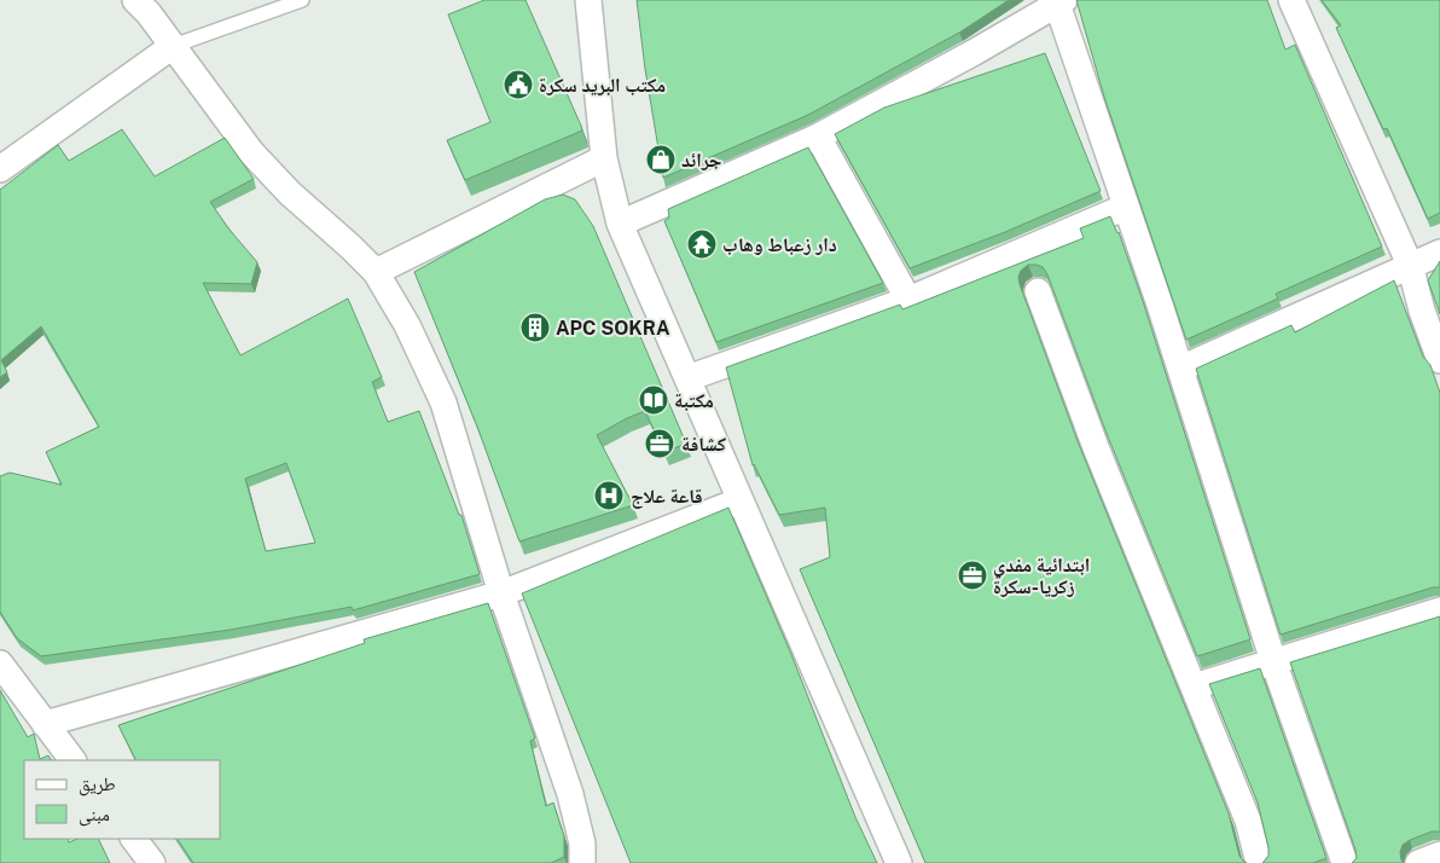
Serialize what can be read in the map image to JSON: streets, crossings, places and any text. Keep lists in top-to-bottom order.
{
  "places": {
    "public building": ["مكتب البريد سكرة"],
    "shop": ["جرائد"],
    "temple": ["دار زعباط وهاب"],
    "building": ["APC SOKRA"],
    "library": ["مكتبة"],
    "office": ["كشافة", "ابتدائية مفدي زكريا-سكرة"],
    "hospital": ["قاعة علاج"]
  },
  "legend": ["طريق", "مبنى"]
}
